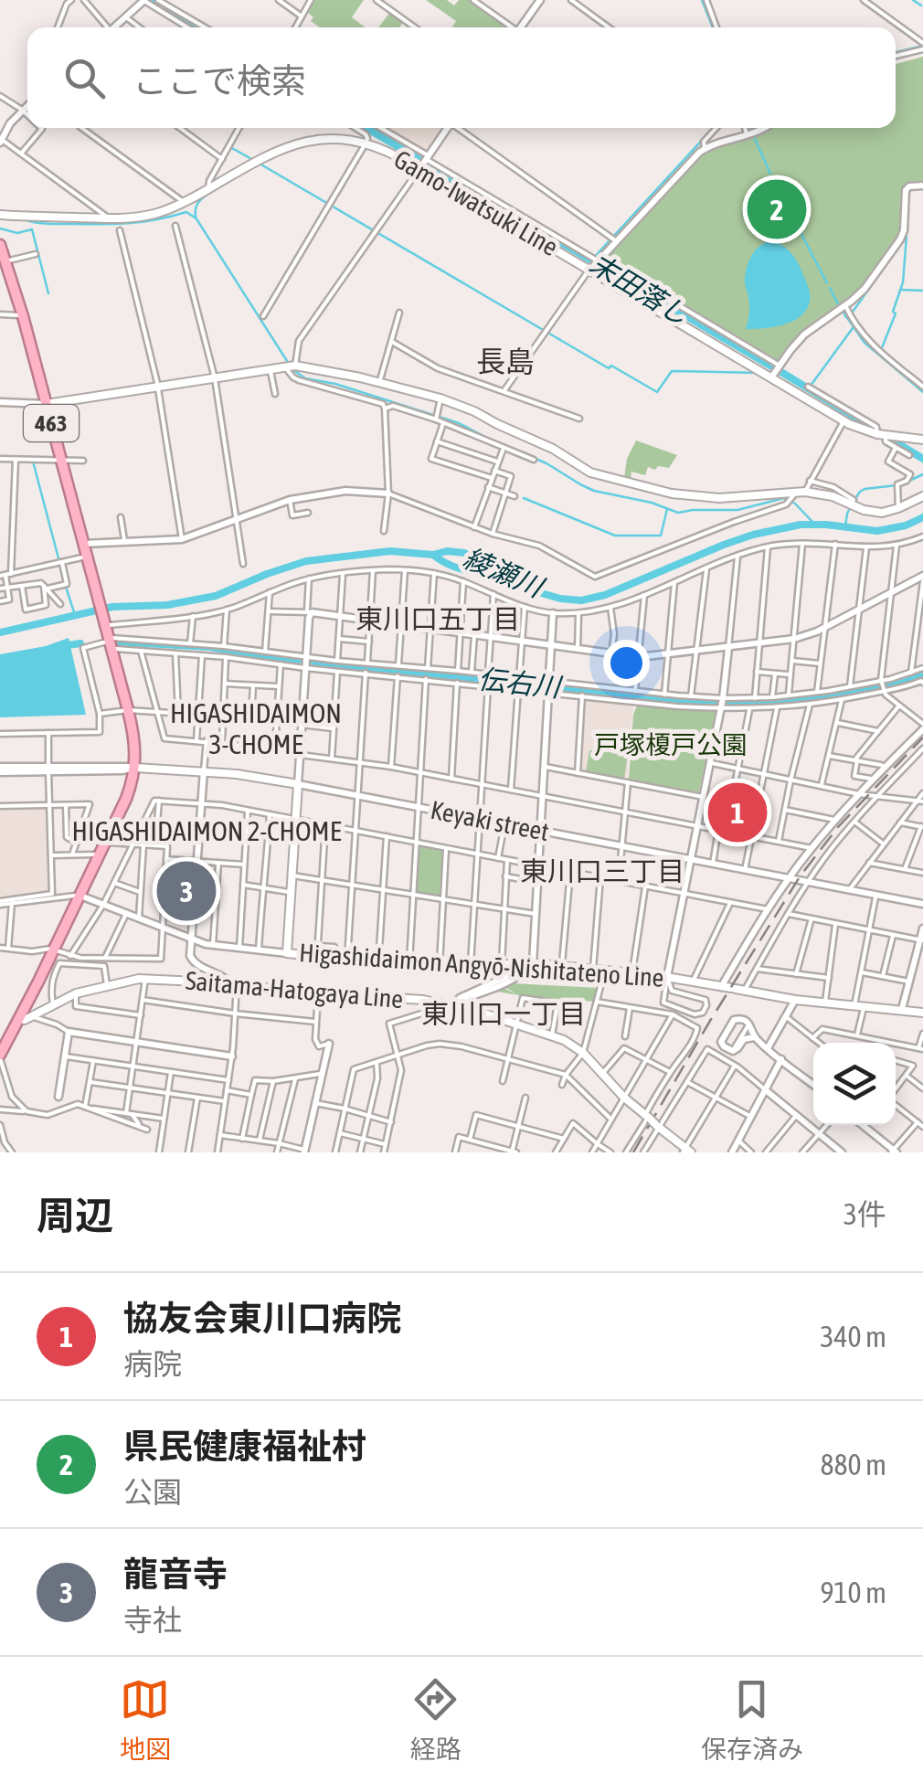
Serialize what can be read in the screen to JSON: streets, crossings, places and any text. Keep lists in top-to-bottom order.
{
  "streets": {
    "highway": ["463"],
    "main road": ["Gamo-Iwatsuki Line", "Higashidaimon Angyō-Nishitateno Line", "Saitama-Hatogaya Line"],
    "street": ["Keyaki street"]
  },
  "crossings": [
    ["463", "Saitama-Hatogaya Line"],
    ["Keyaki street", "Higashidaimon Angyō-Nishitateno Line"]
  ],
  "districts": [
    "長島",
    "東川口五丁目",
    "HIGASHIDAIMON 3-CHOME",
    "HIGASHIDAIMON 2-CHOME",
    "東川口三丁目",
    "東川口一丁目"
  ],
  "water": ["末田落し", "綾瀬川", "伝右川"],
  "parks": ["戸塚榎戸公園"],
  "page": {
    "search": "ここで検索",
    "pins": ["2", "1", "3"],
    "heading": ["周辺", "3件"],
    "list": [
      {
        "mark": "1",
        "name": "協友会東川口病院",
        "note": "病院",
        "value": "340 m"
      },
      {
        "mark": "2",
        "name": "県民健康福祉村",
        "note": "公園",
        "value": "880 m"
      },
      {
        "mark": "3",
        "name": "龍音寺",
        "note": "寺社",
        "value": "910 m"
      }
    ],
    "nav": ["地図", "経路", "保存済み"]
  }
}
